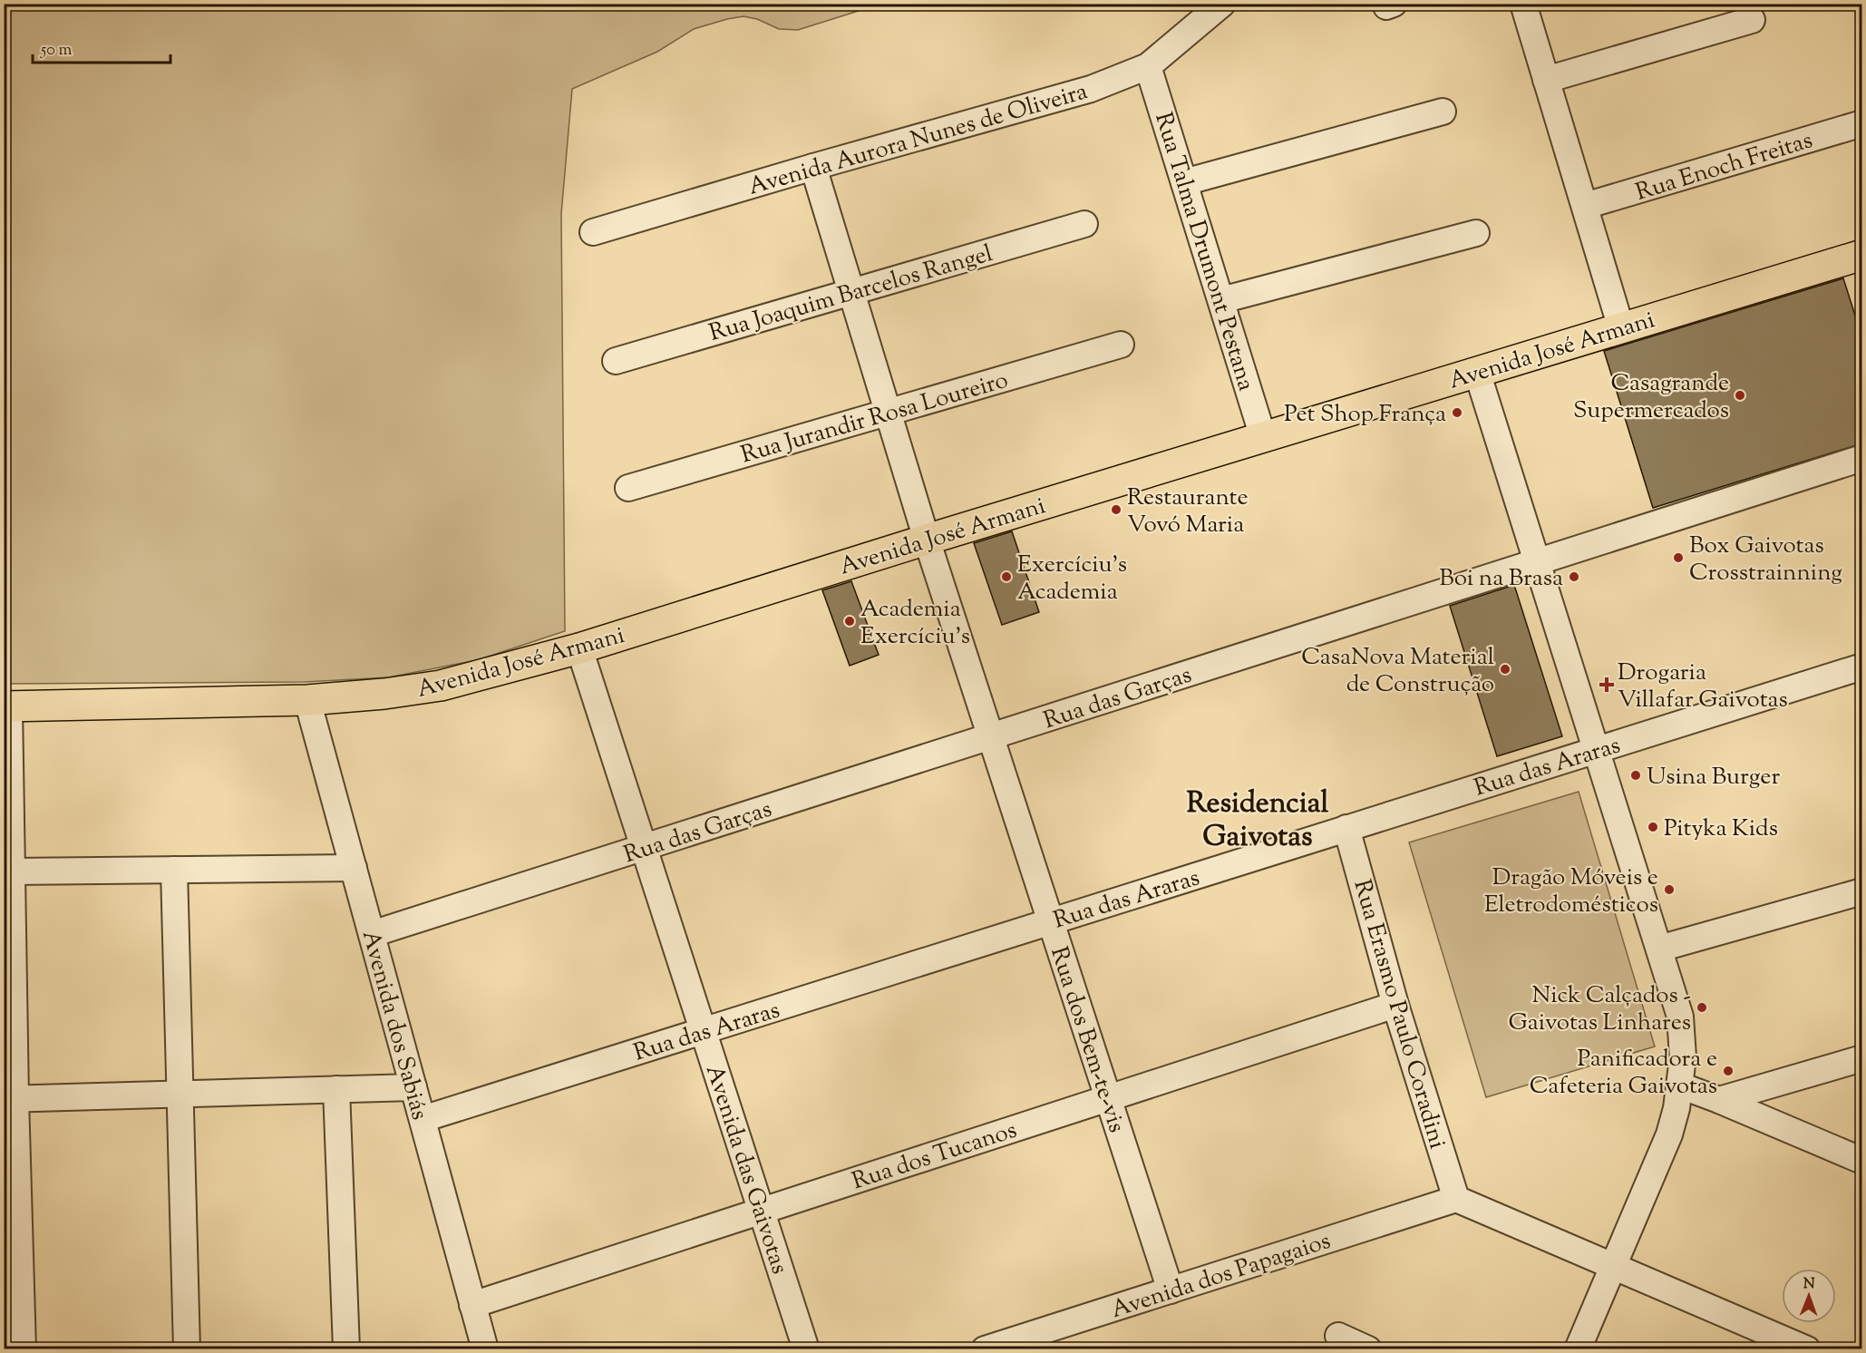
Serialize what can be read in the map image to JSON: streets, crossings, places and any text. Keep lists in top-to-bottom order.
{
  "streets": {
    "main road": ["Avenida José Armani"],
    "street": [
      "Avenida Aurora Nunes de Oliveira",
      "Rua Enoch Freitas",
      "Rua Talma Drumont Pestana",
      "Rua Joaquim Barcelos Rangel",
      "Rua Jurandir Rosa Loureiro",
      "Rua das Garças",
      "Rua das Araras",
      "Rua Erasmo Paulo Coradini",
      "Avenida dos Sabiás",
      "Rua dos Bem-te-vis",
      "Rua dos Tucanos",
      "Avenida das Gaivotas",
      "Avenida dos Papagaios"
    ]
  },
  "crossings": [
    ["Avenida Aurora Nunes de Oliveira", "Rua Talma Drumont Pestana"],
    ["Avenida Aurora Nunes de Oliveira", "Rua dos Bem-te-vis"],
    ["Rua Talma Drumont Pestana", "Avenida José Armani"],
    ["Rua Joaquim Barcelos Rangel", "Rua dos Bem-te-vis"],
    ["Avenida José Armani", "Avenida dos Sabiás"],
    ["Avenida José Armani", "Rua dos Bem-te-vis"],
    ["Avenida José Armani", "Avenida das Gaivotas"],
    ["Rua Jurandir Rosa Loureiro", "Rua dos Bem-te-vis"],
    ["Rua das Garças", "Avenida dos Sabiás"],
    ["Rua das Garças", "Rua dos Bem-te-vis"],
    ["Rua das Garças", "Avenida das Gaivotas"],
    ["Rua das Araras", "Rua Erasmo Paulo Coradini"],
    ["Rua das Araras", "Avenida dos Sabiás"],
    ["Rua das Araras", "Rua dos Bem-te-vis"],
    ["Rua das Araras", "Avenida das Gaivotas"],
    ["Rua Erasmo Paulo Coradini", "Rua dos Tucanos"],
    ["Rua Erasmo Paulo Coradini", "Avenida dos Papagaios"],
    ["Avenida dos Sabiás", "Rua dos Tucanos"],
    ["Rua dos Bem-te-vis", "Rua dos Tucanos"],
    ["Rua dos Bem-te-vis", "Avenida dos Papagaios"],
    ["Rua dos Tucanos", "Avenida das Gaivotas"]
  ],
  "districts": ["Residencial Gaivotas"],
  "places": {
    "other": [
      "Casagrande Supermercados",
      "Pet Shop França",
      "Restaurante Vovó Maria",
      "Box Gaivotas Crosstrainning",
      "Exercíciu's Academia",
      "Boi na Brasa",
      "Academia Exercíciu's",
      "CasaNova Material de Construção",
      "Usina Burger",
      "Pityka Kids",
      "Dragão Móveis e Eletrodomésticos",
      "Nick Calçados - Gaivotas Linhares",
      "Panificadora e Cafeteria Gaivotas"
    ],
    "health": ["Drogaria Villafar Gaivotas"]
  },
  "scale_bar": "50 m",
  "north": "top"
}
